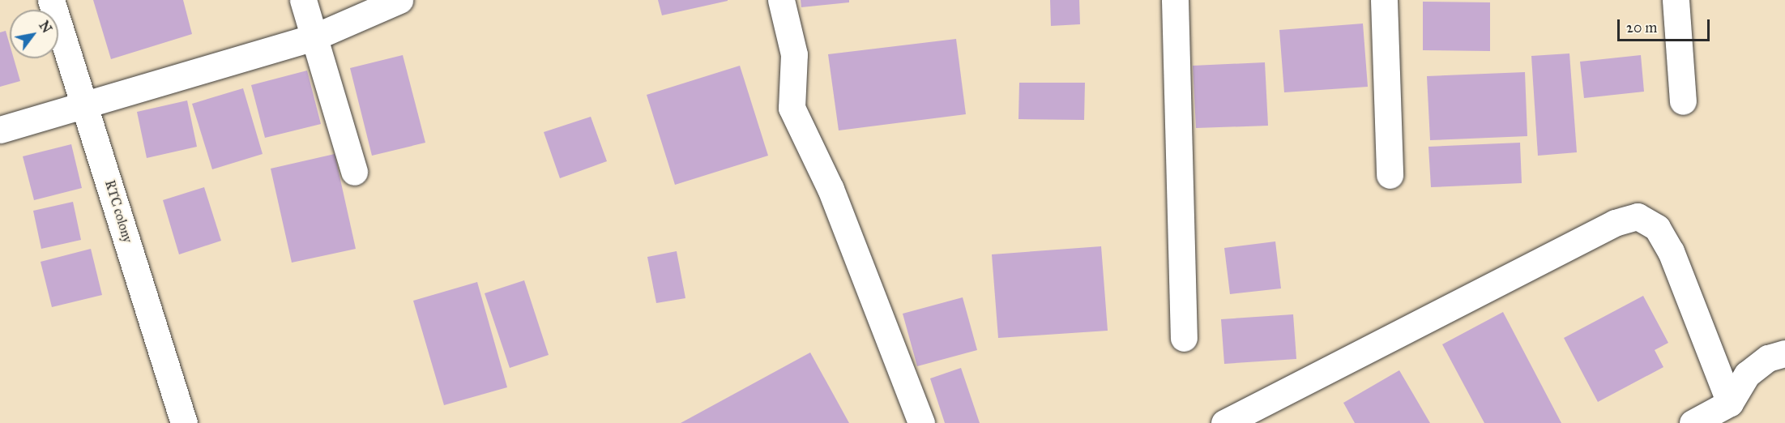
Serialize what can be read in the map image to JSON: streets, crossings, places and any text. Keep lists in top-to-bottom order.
{
  "streets": {
    "street": ["RTC colony"]
  },
  "scale_bar": "20 m",
  "north": "top right"
}
